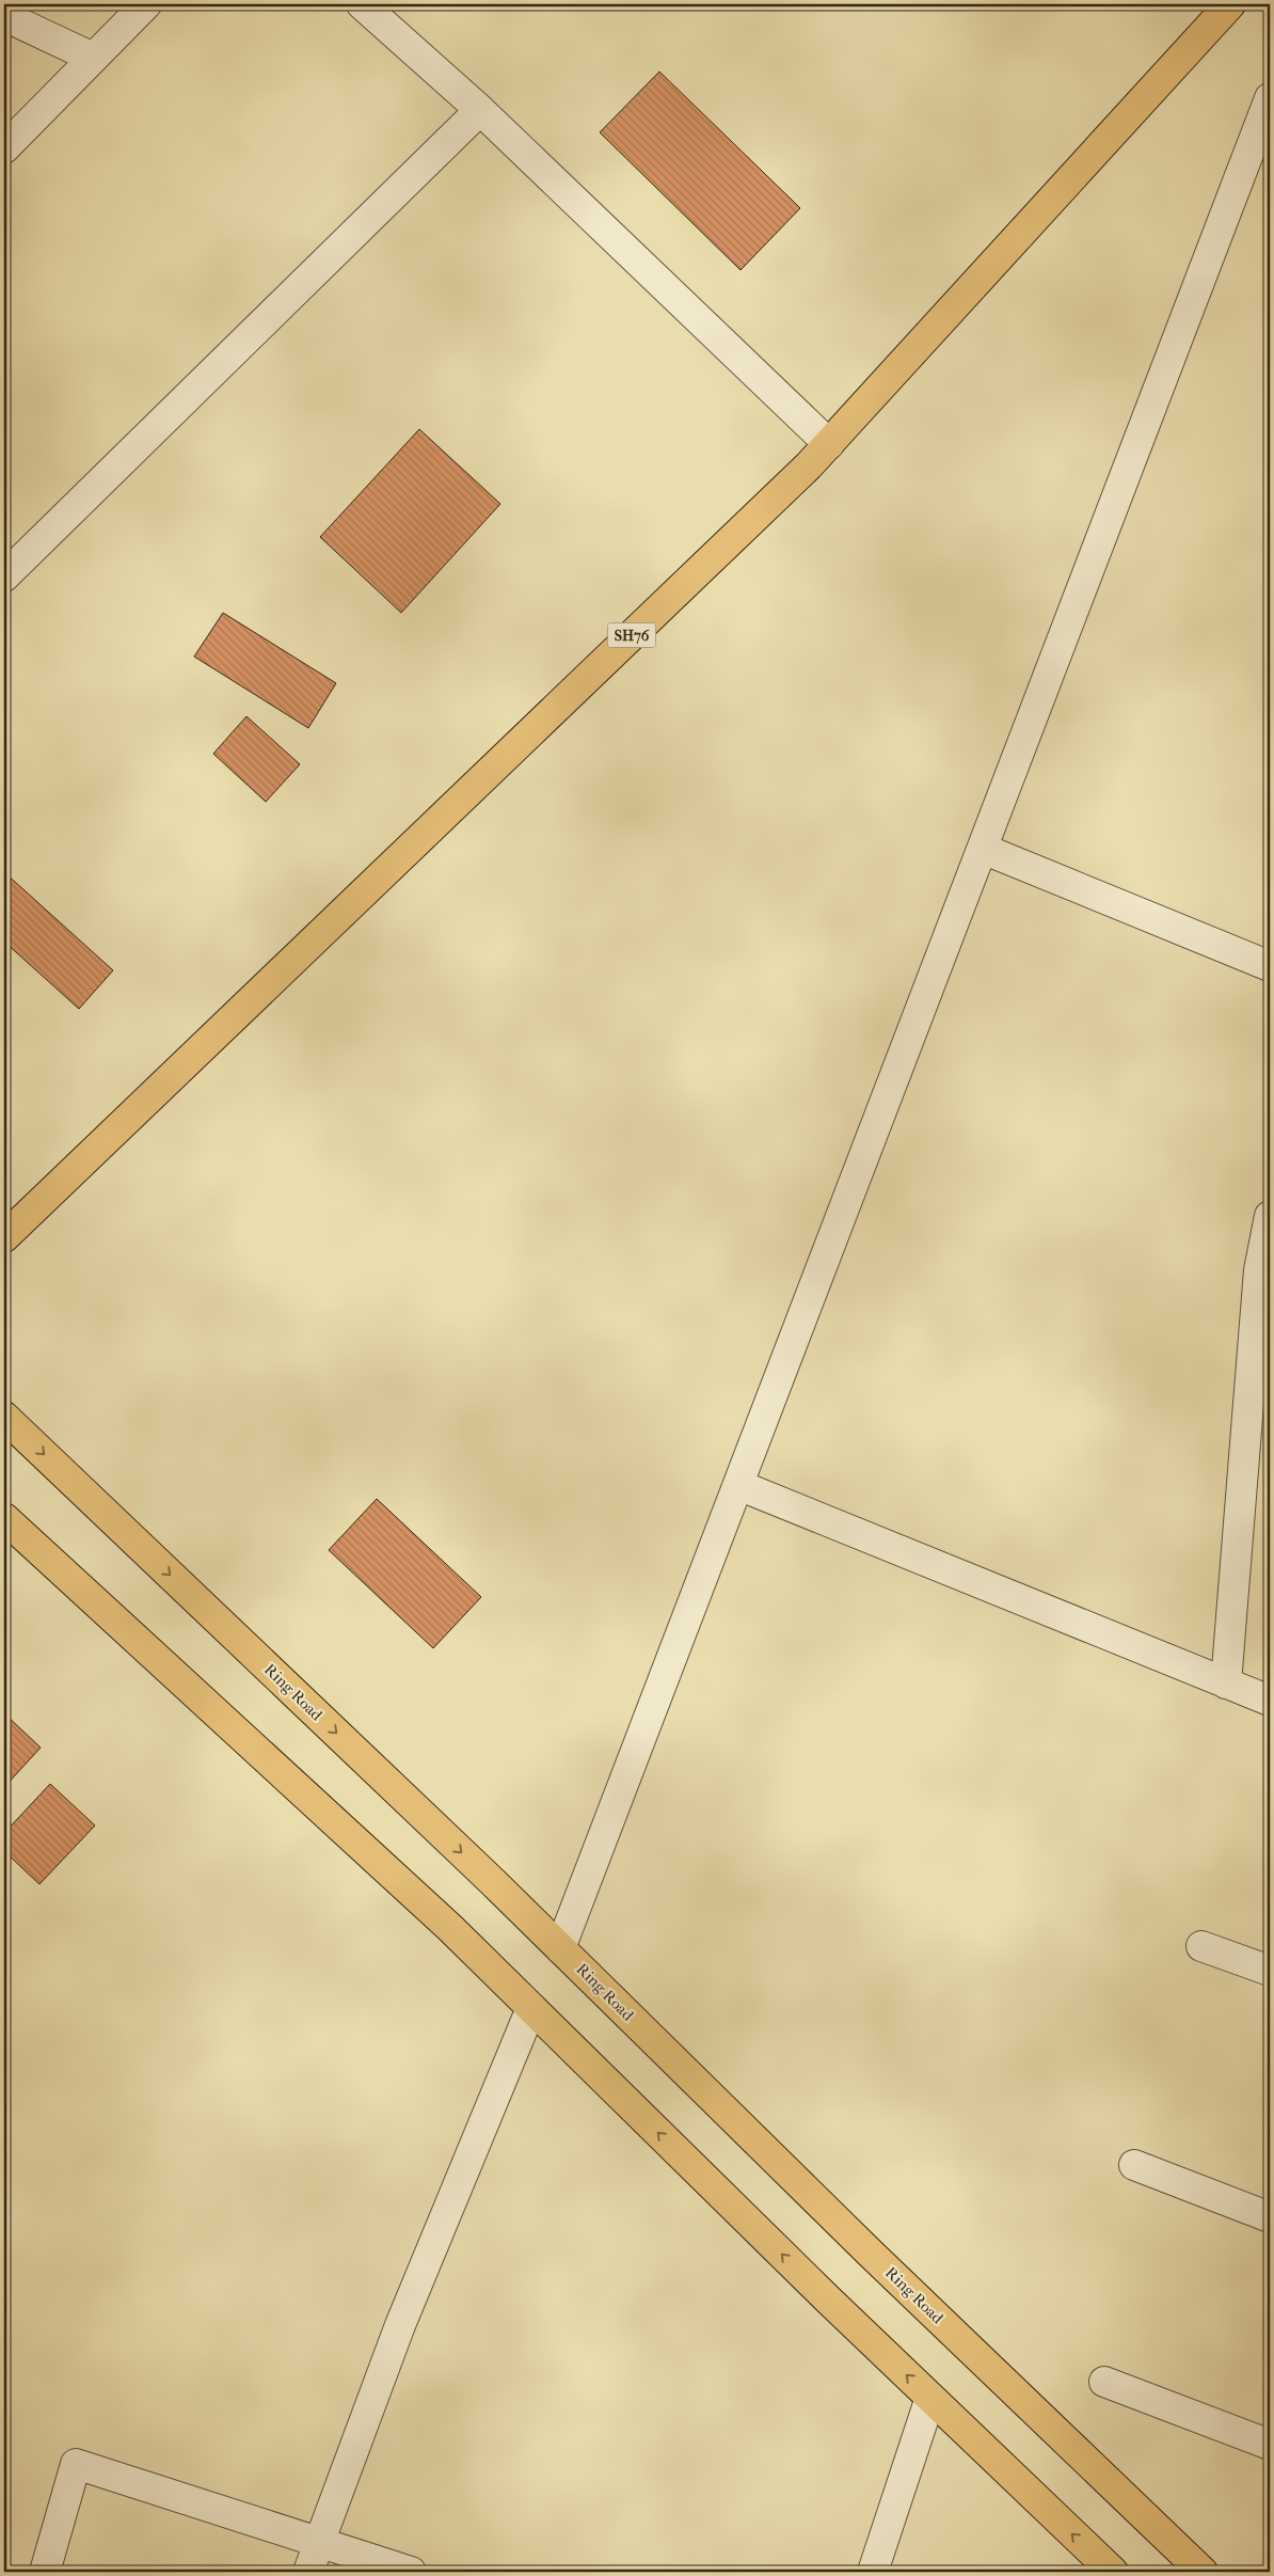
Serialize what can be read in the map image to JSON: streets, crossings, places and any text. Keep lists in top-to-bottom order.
{
  "streets": {
    "main road": ["SH76", "Ring Road"]
  }
}
